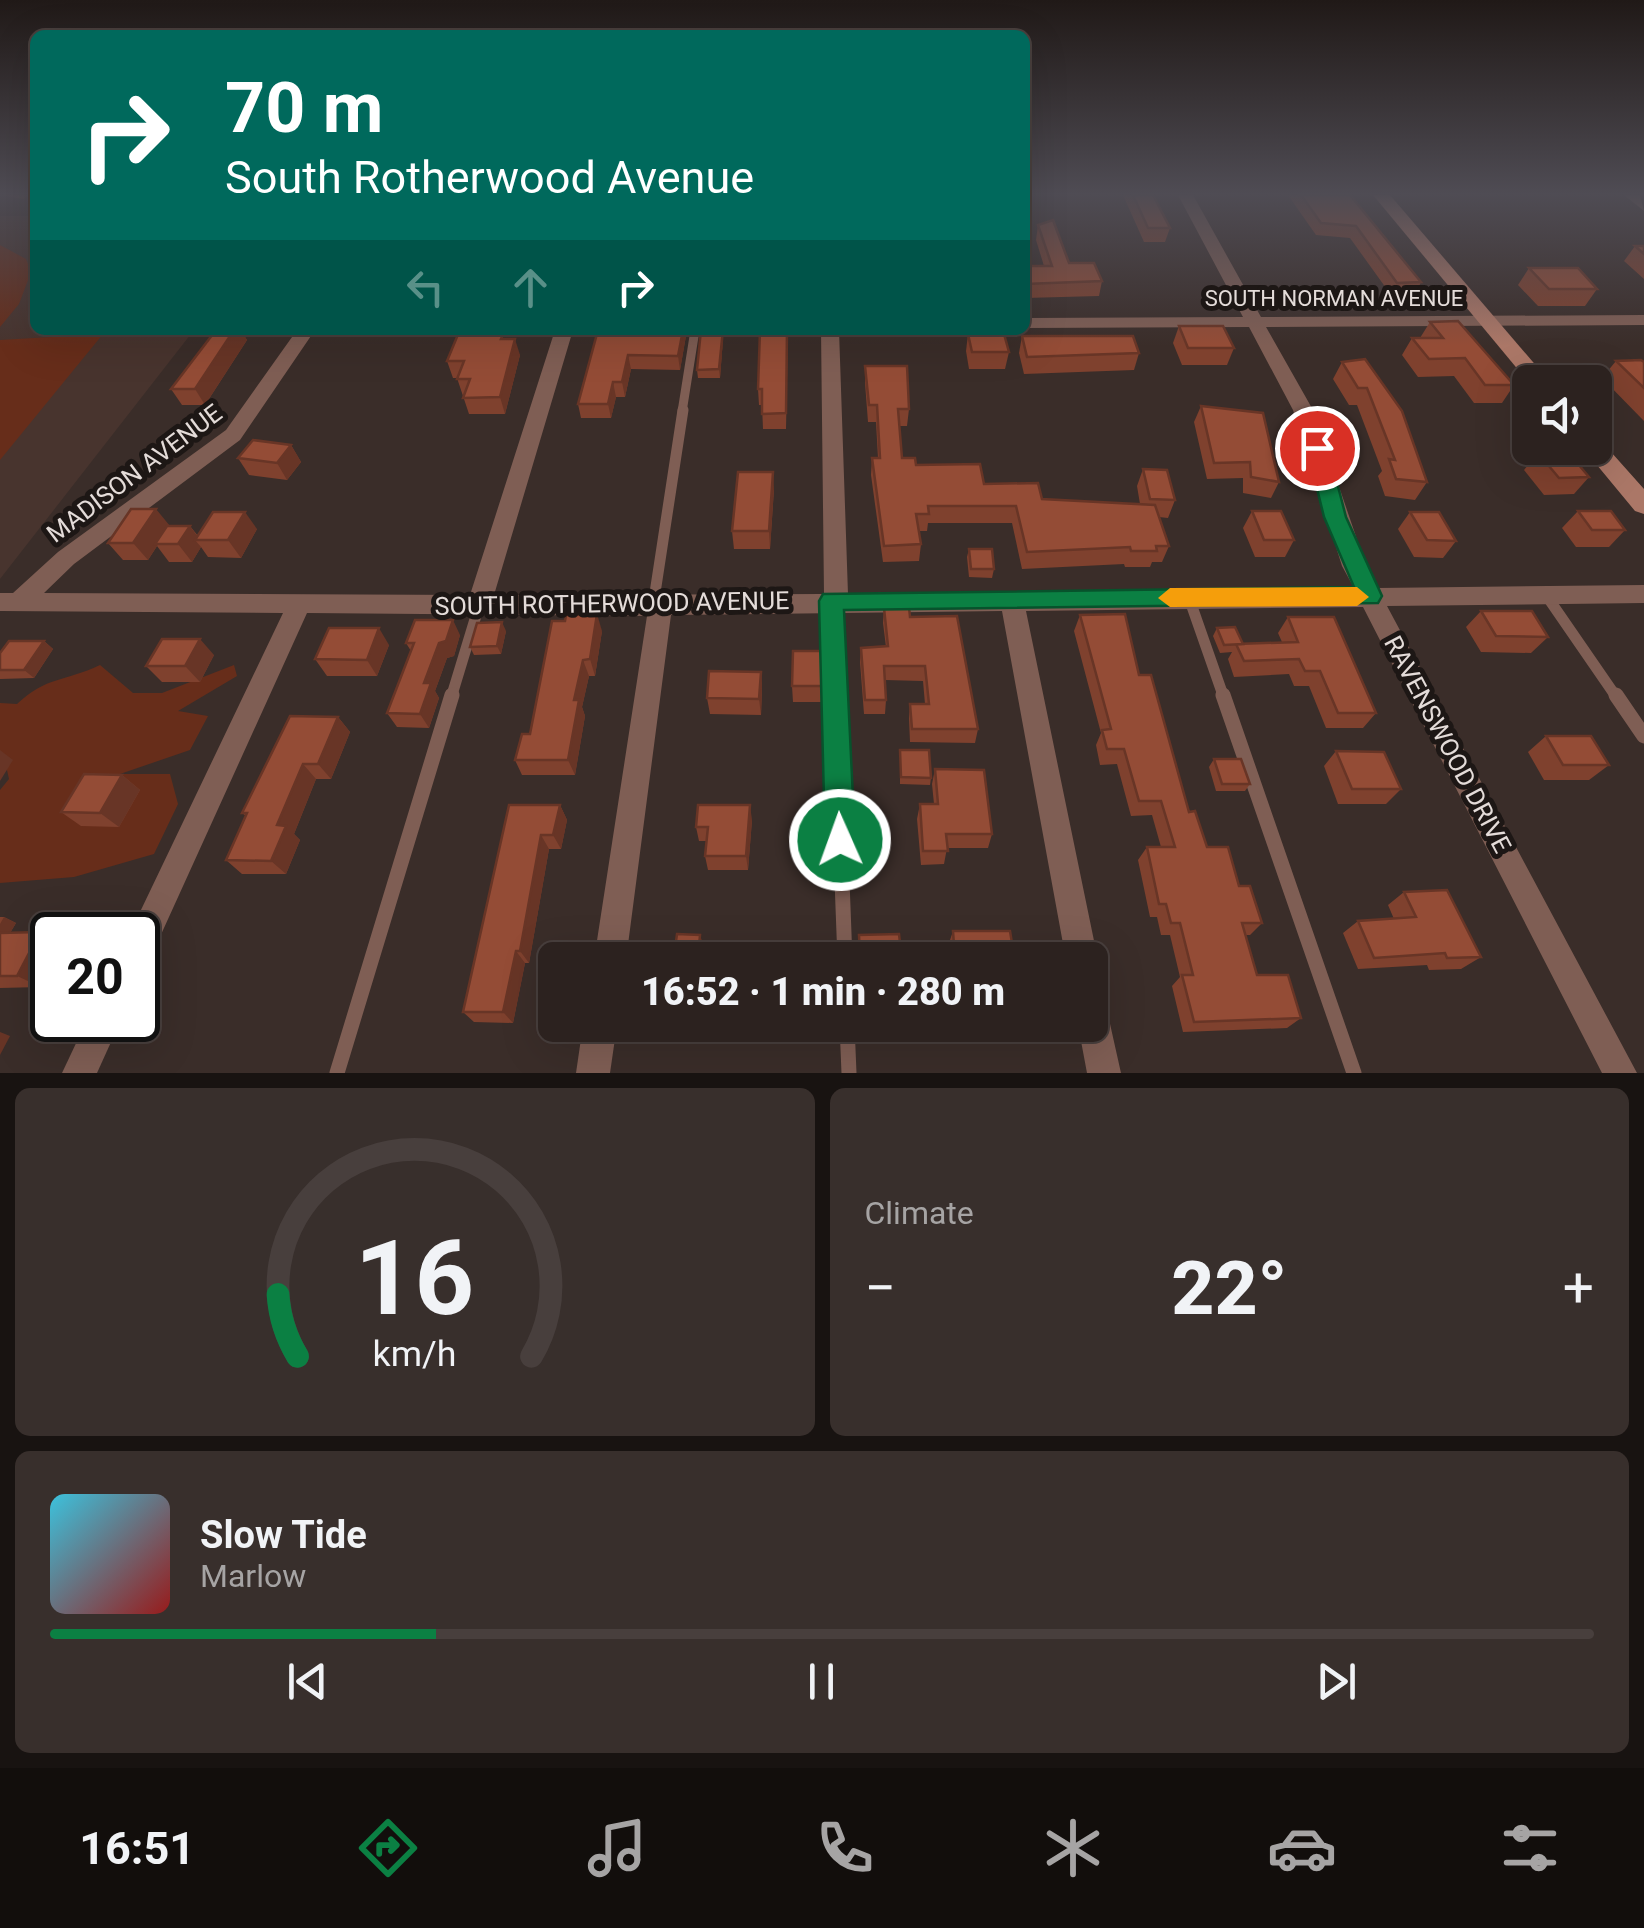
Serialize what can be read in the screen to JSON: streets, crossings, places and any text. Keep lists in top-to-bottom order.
{
  "streets": {
    "street": [
      "SOUTH NORMAN AVENUE",
      "MADISON AVENUE",
      "SOUTH ROTHERWOOD AVENUE",
      "RAVENSWOOD DRIVE"
    ]
  },
  "crossings": [
    ["SOUTH NORMAN AVENUE", "RAVENSWOOD DRIVE"],
    ["MADISON AVENUE", "SOUTH ROTHERWOOD AVENUE"],
    ["SOUTH ROTHERWOOD AVENUE", "RAVENSWOOD DRIVE"]
  ],
  "page": {
    "turn": ["70 m", "South Rotherwood Avenue"],
    "limit": "20",
    "trip": "16:52 · 1 min · 280 m",
    "tile": "Climate",
    "heat": ["−", "22°", "+"],
    "song": ["Slow Tide", "Marlow"],
    "tabs": "16:51",
    "gauge": ["16", "km/h"]
  }
}
